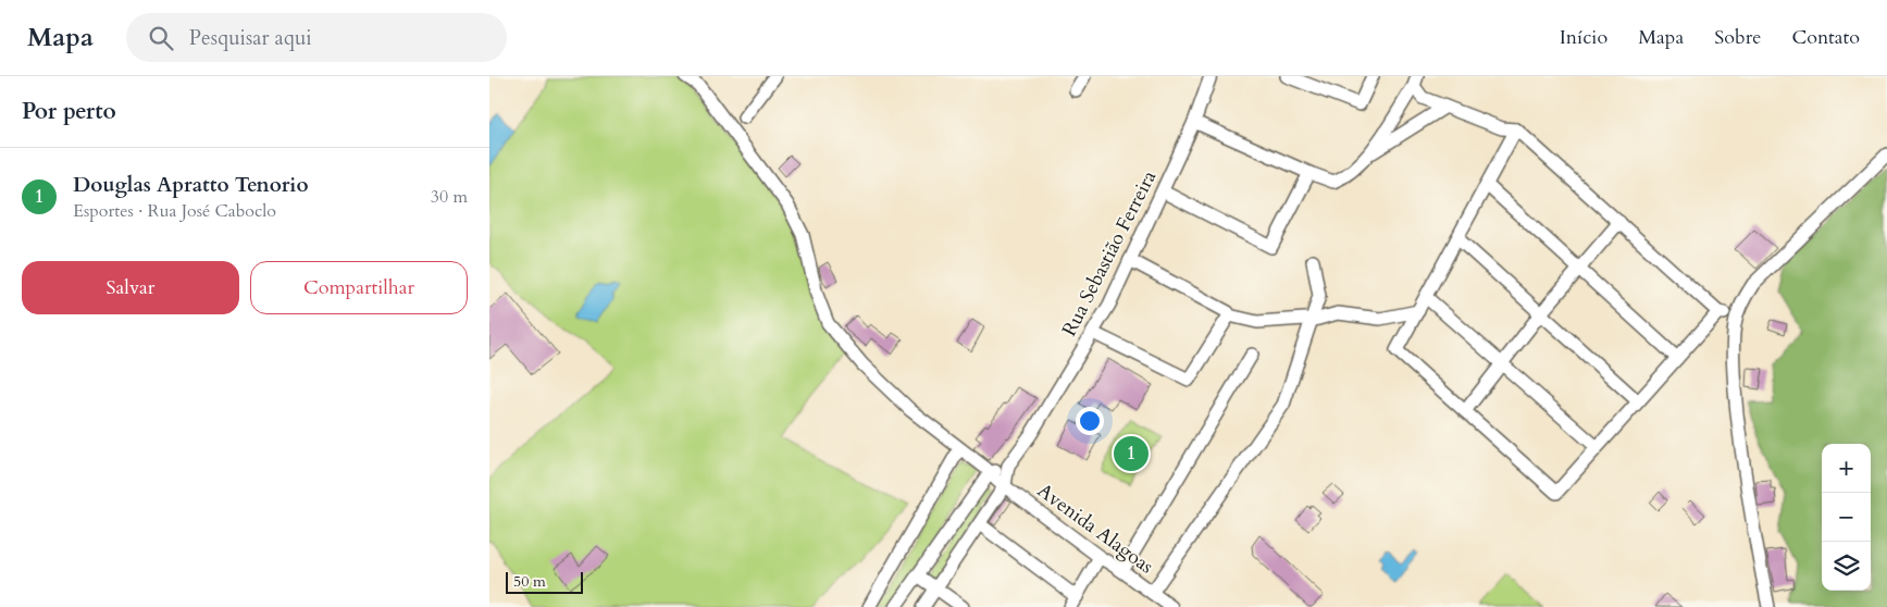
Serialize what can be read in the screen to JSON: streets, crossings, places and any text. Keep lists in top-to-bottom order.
{
  "streets": {
    "street": ["Rua Sebastião Ferreira", "Avenida Alagoas"]
  },
  "crossings": [
    ["Rua Sebastião Ferreira", "Avenida Alagoas"]
  ],
  "scale_bar": "50 m",
  "page": {
    "header": "Mapa",
    "search": "Pesquisar aqui",
    "nav": [
      "Início",
      "Mapa",
      "Sobre",
      "Contato"
    ],
    "heading": "Por perto",
    "list": [
      {
        "mark": "1",
        "name": "Douglas Apratto Tenorio",
        "note": "Esportes · Rua José Caboclo",
        "value": "30 m"
      }
    ],
    "buttons": ["Salvar", "Compartilhar"],
    "pins": "1",
    "map_buttons": ["+", "−"],
    "scale": "50 m"
  }
}
